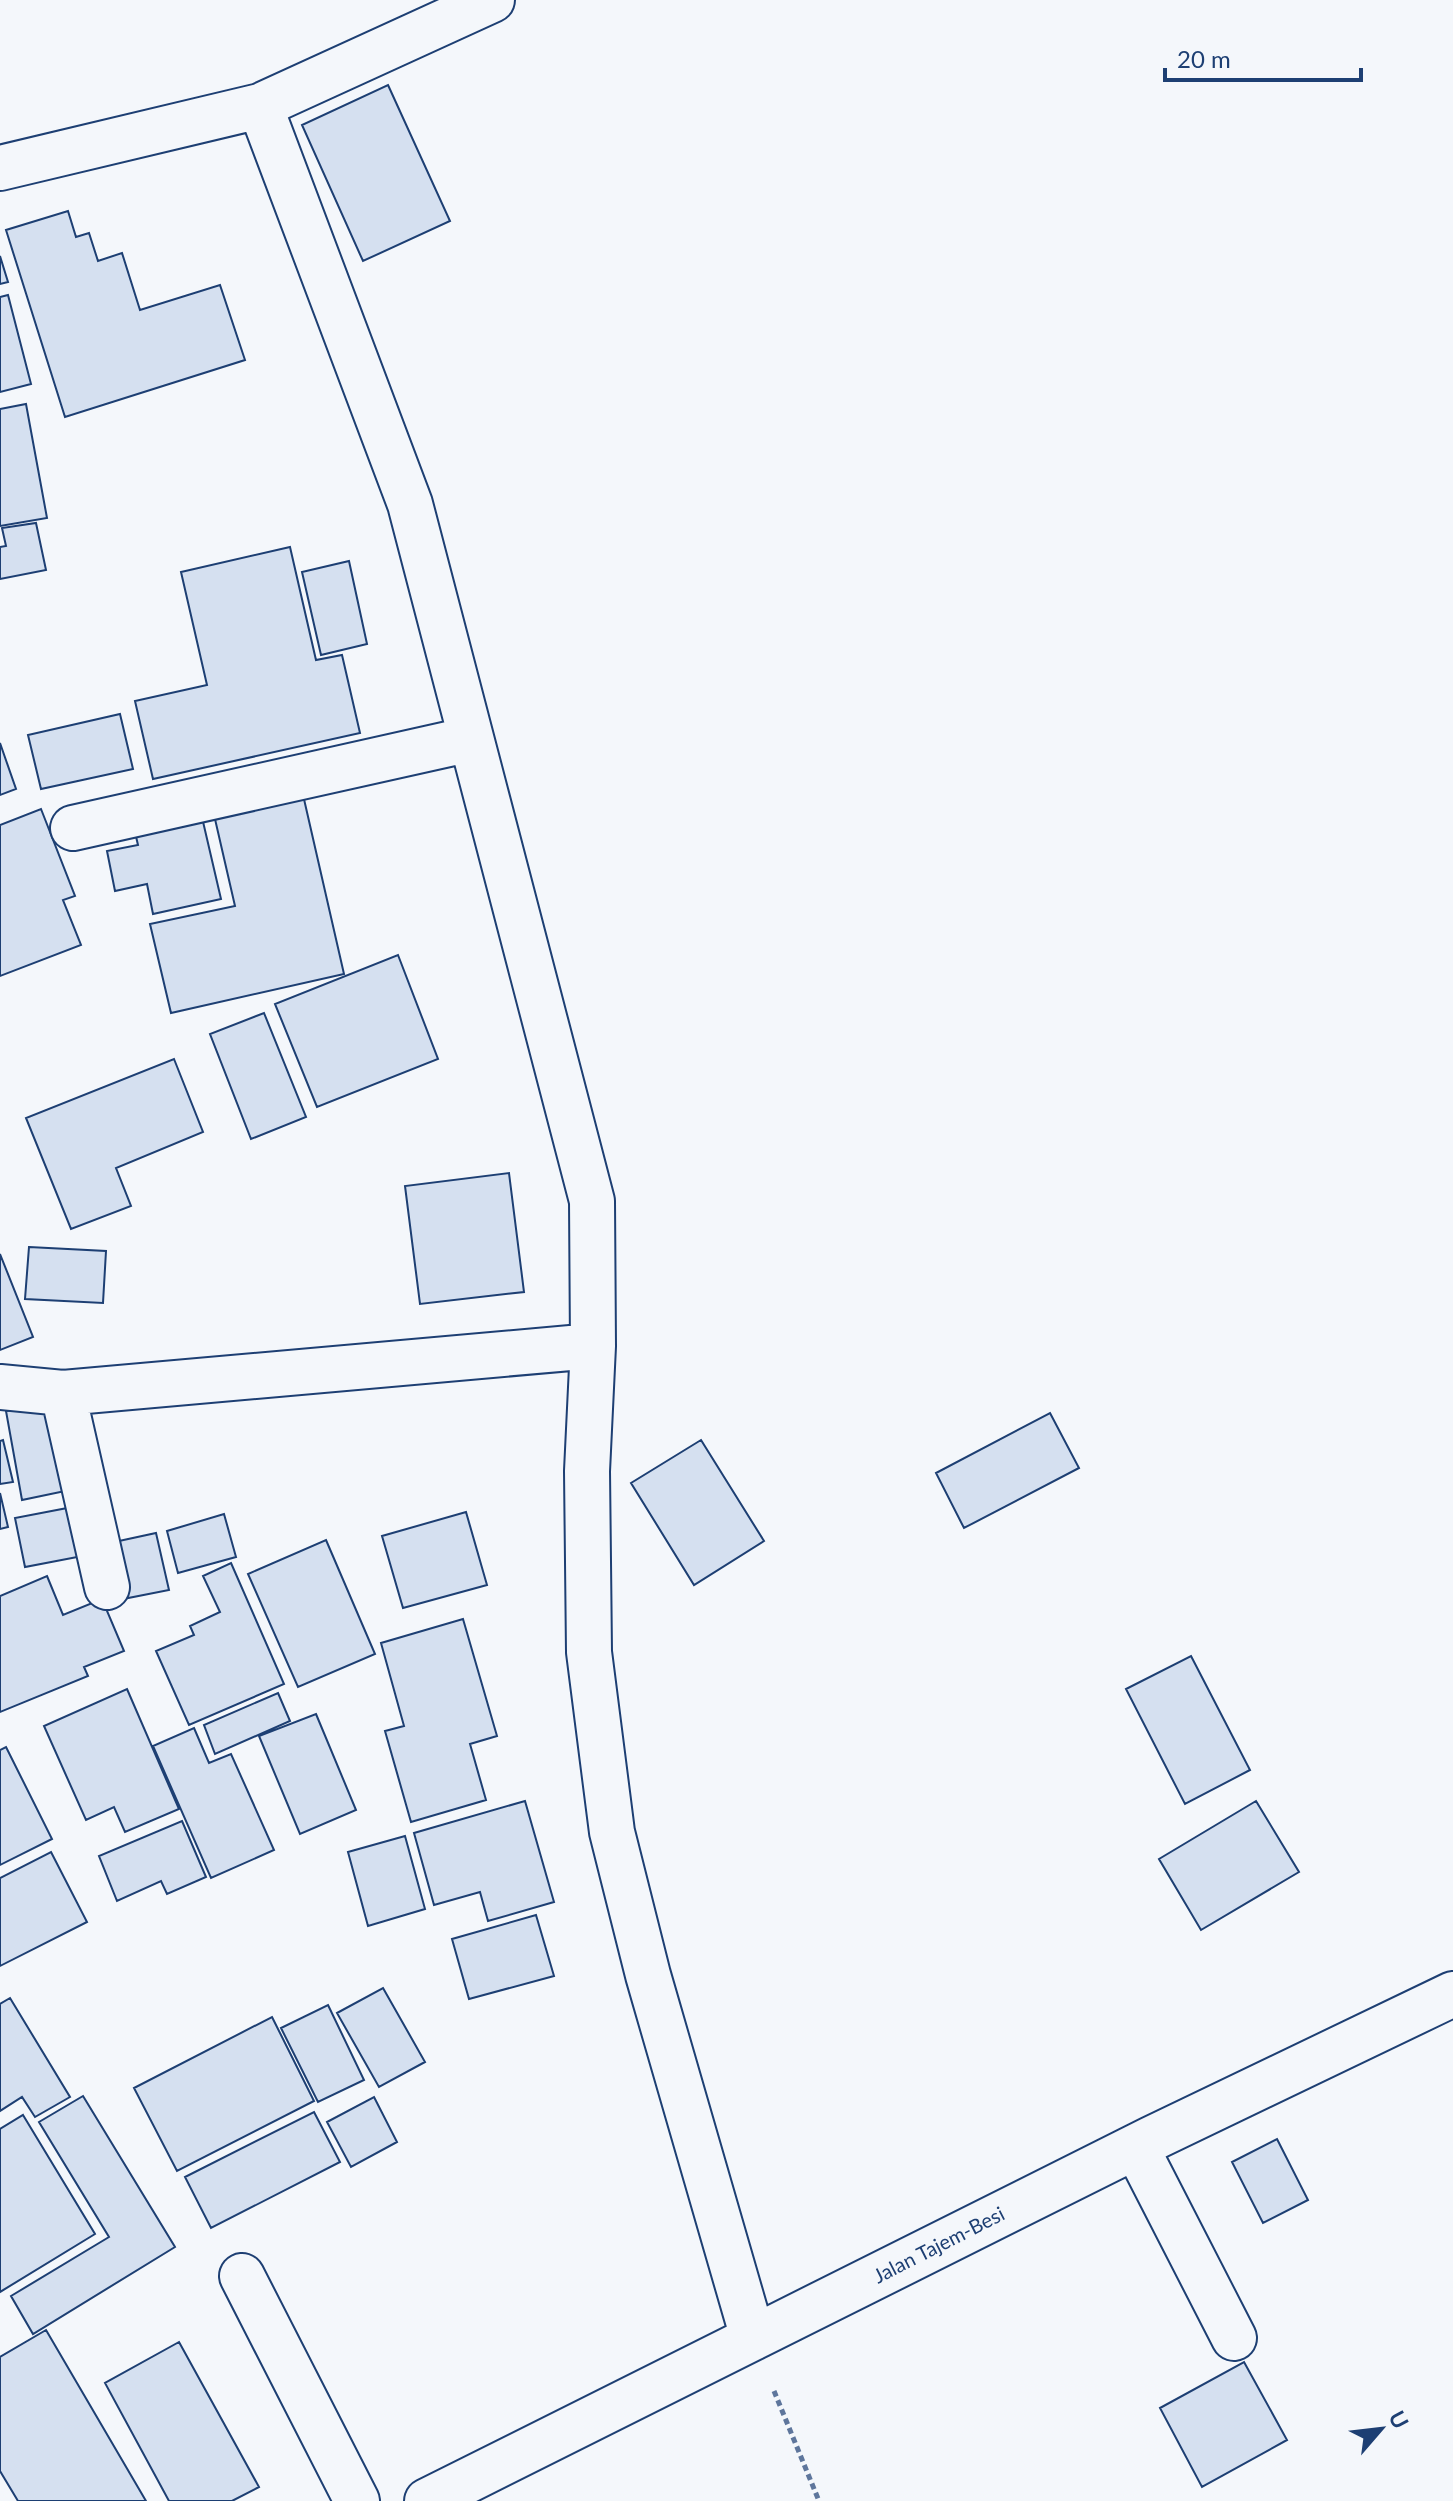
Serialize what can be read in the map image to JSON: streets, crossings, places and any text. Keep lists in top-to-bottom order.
{
  "streets": {
    "street": ["Jalan Tajem-Besi"]
  },
  "scale_bar": "20 m",
  "north": "top right"
}
